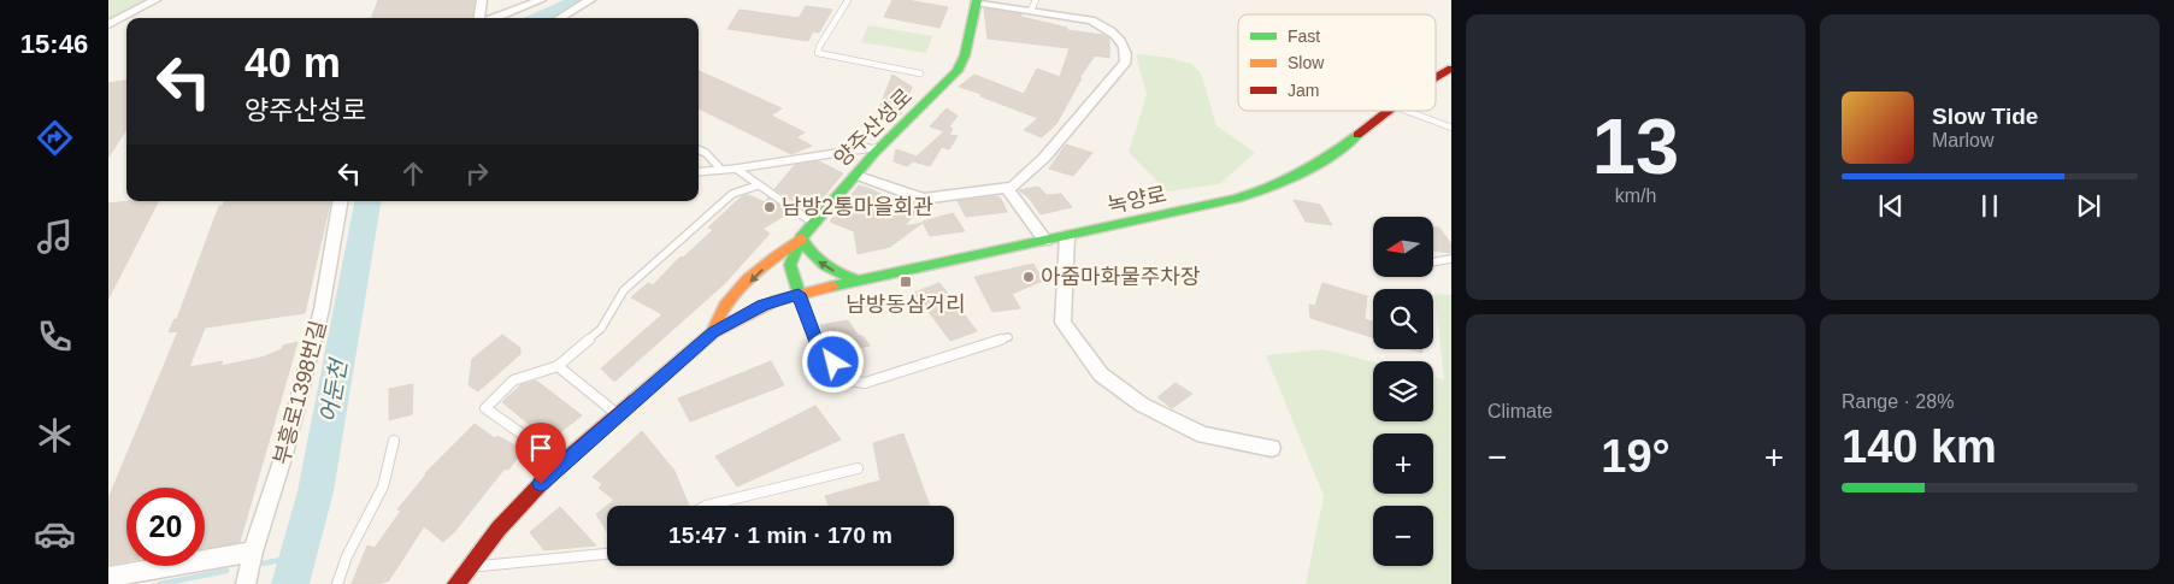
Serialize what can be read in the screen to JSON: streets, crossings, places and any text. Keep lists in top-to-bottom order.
{
  "streets": {
    "street": ["양주산성로", "녹양로", "부흥로1398번길"]
  },
  "crossings": [
    ["양주산성로", "녹양로"]
  ],
  "water": ["어둔천"],
  "places": {
    "other": ["남방2통마을회관", "아줌마화물주차장"],
    "transit": ["남방동삼거리"]
  },
  "legend": ["Fast", "Slow", "Jam"],
  "north": "left",
  "page": {
    "tabs": "15:46",
    "tile": [
      ["13", "km/h"],
      "Climate",
      ["Range · 28%", "140 km"]
    ],
    "turn": ["40 m", "양주산성로"],
    "song": ["Slow Tide", "Marlow"],
    "map_buttons": ["+", "−"],
    "heat": ["−", "19°", "+"],
    "limit": "20",
    "trip": "15:47 · 1 min · 170 m"
  }
}
